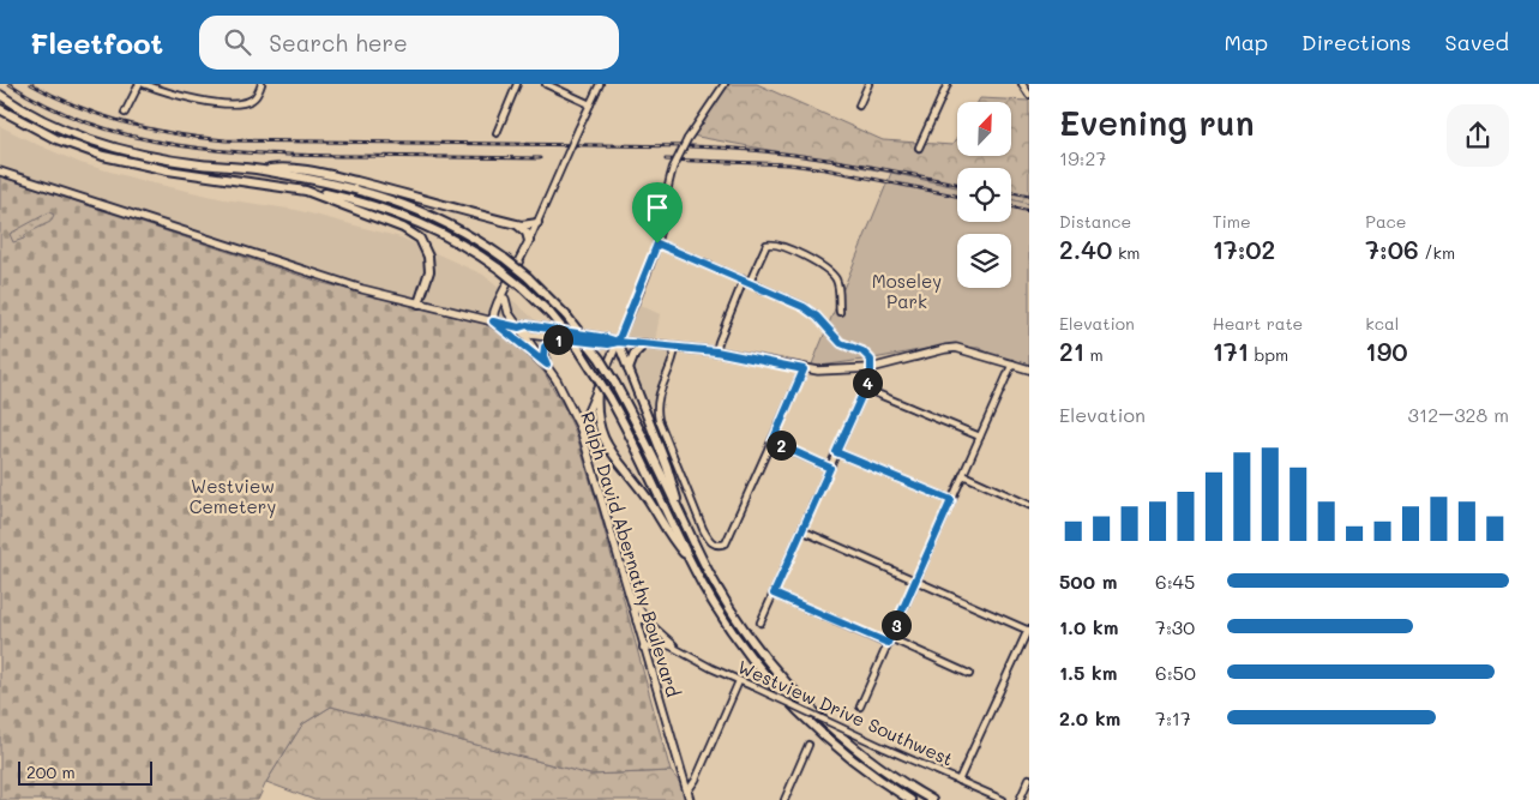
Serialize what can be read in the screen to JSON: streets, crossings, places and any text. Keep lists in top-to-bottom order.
{
  "streets": {
    "main road": ["Ralph David Abernathy Boulevard"],
    "street": ["Westview Drive Southwest"]
  },
  "crossings": [
    ["Ralph David Abernathy Boulevard", "Westview Drive Southwest"]
  ],
  "parks": ["Moseley Park", "Westview Cemetery"],
  "scale_bar": "200 m",
  "north": "top right",
  "page": {
    "header": "Fleetfoot",
    "search": "Search here",
    "nav": ["Map", "Directions", "Saved"],
    "heading": ["Evening run", "19:27"],
    "stats": [
      ["Distance", "2.40 km"],
      ["Time", "17:02"],
      ["Pace", "7:06 /km"],
      ["Elevation", "21 m"],
      ["Heart rate", "171 bpm"],
      ["kcal", "190"]
    ],
    "pins": [
      "1",
      "4",
      "2",
      "3"
    ],
    "chart": ["Elevation", "312–328 m"],
    "list": [
      {
        "name": "500 m",
        "note": "6:45"
      },
      {
        "name": "1.0 km",
        "note": "7:30"
      },
      {
        "name": "1.5 km",
        "note": "6:50"
      },
      {
        "name": "2.0 km",
        "note": "7:17"
      }
    ],
    "scale": "200 m"
  }
}
